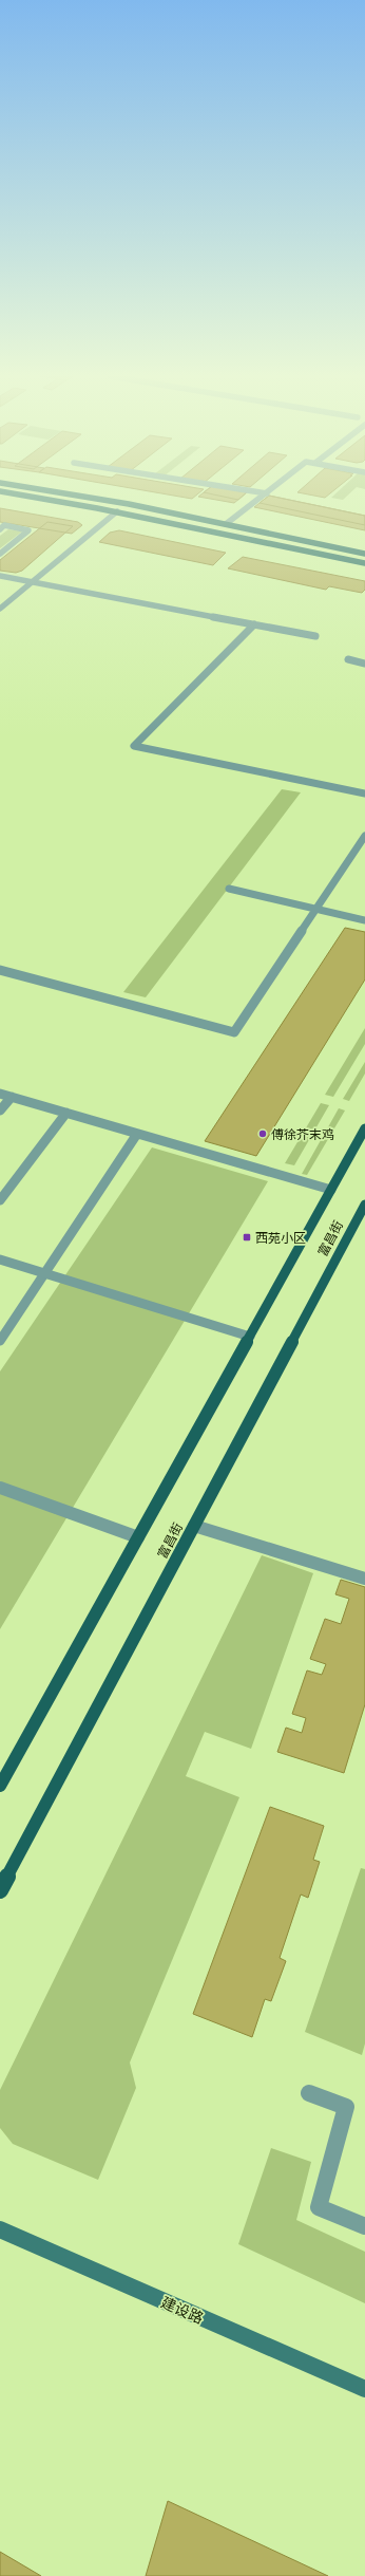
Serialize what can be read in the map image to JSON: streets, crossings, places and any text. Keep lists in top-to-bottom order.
{
  "streets": {
    "main road": ["富昌街"],
    "street": ["建设路"]
  },
  "places": {
    "other": ["傅徐芥末鸡"],
    "transit": ["西苑小区"]
  }
}
